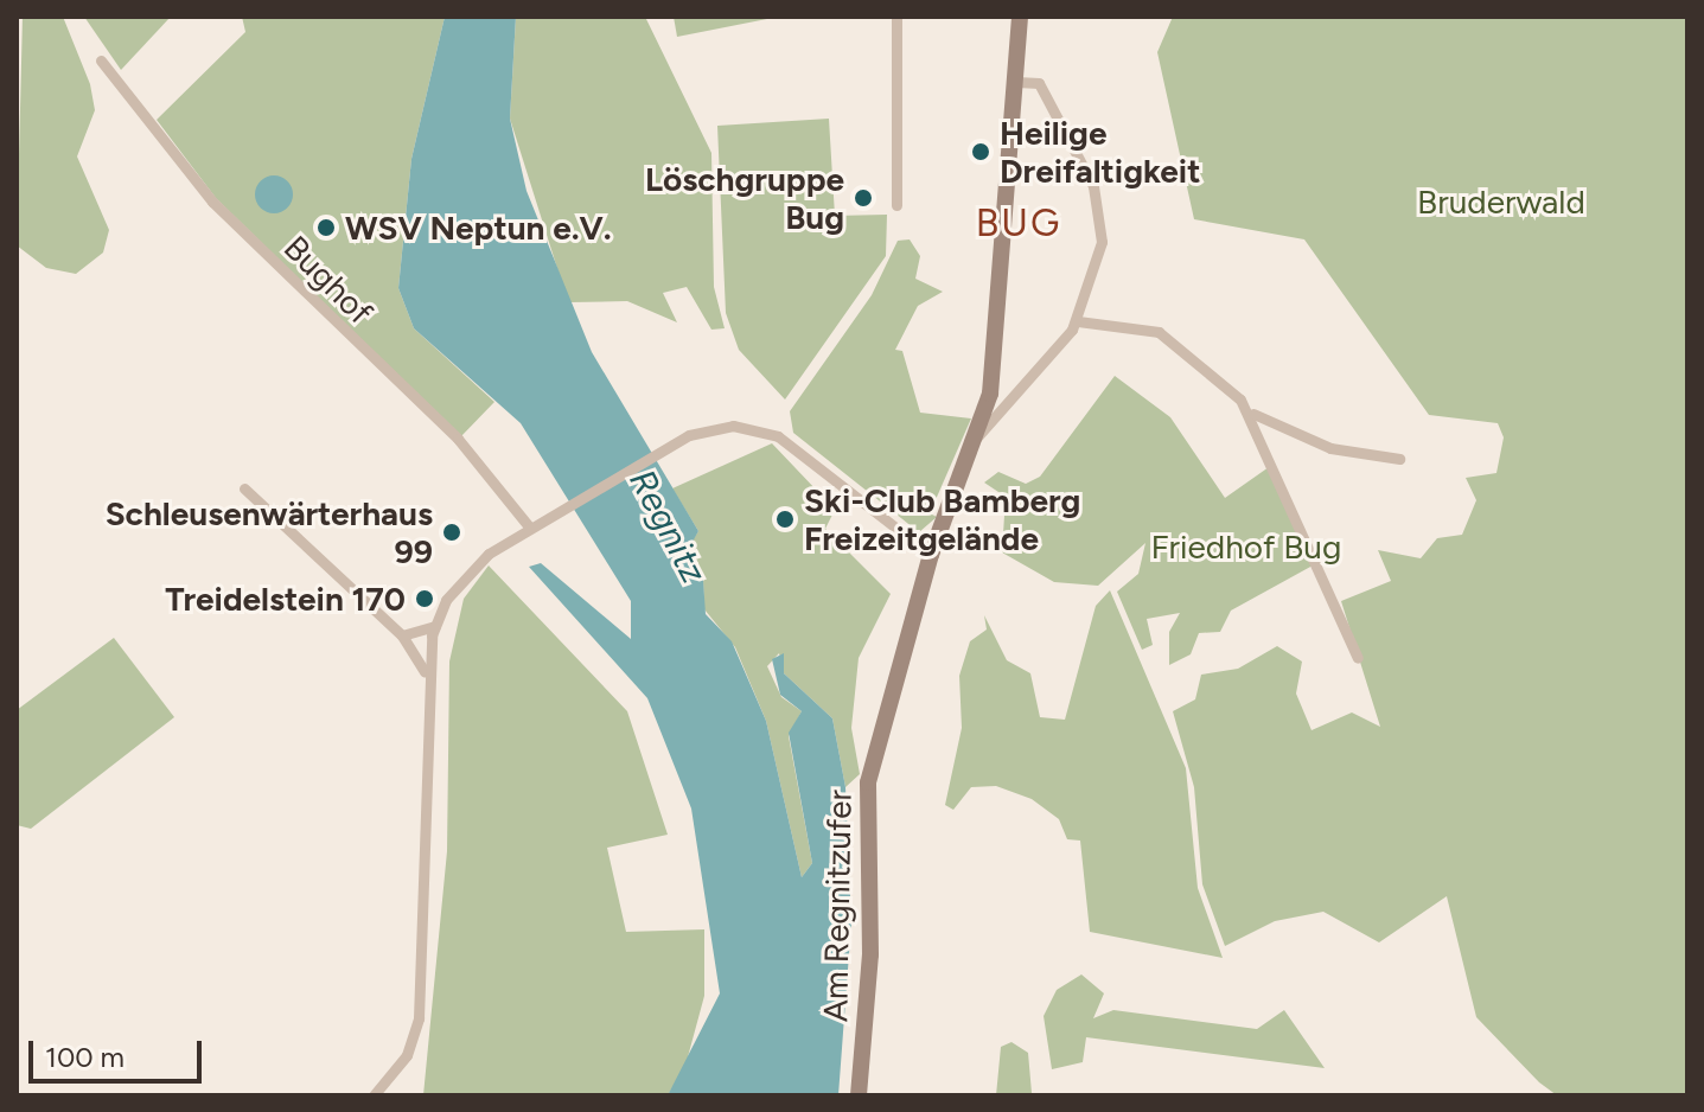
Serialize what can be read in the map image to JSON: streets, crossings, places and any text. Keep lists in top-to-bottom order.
{
  "streets": {
    "street": ["Bughof", "Am Regnitzufer"]
  },
  "districts": ["BUG"],
  "water": ["Regnitz"],
  "parks": ["Bruderwald", "Friedhof Bug"],
  "places": [
    "Heilige Dreifaltigkeit",
    "Löschgruppe Bug",
    "WSV Neptun e.V.",
    "Ski-Club Bamberg Freizeitgelände",
    "Schleusenwärterhaus 99",
    "Treidelstein 170"
  ],
  "scale_bar": "100 m"
}
